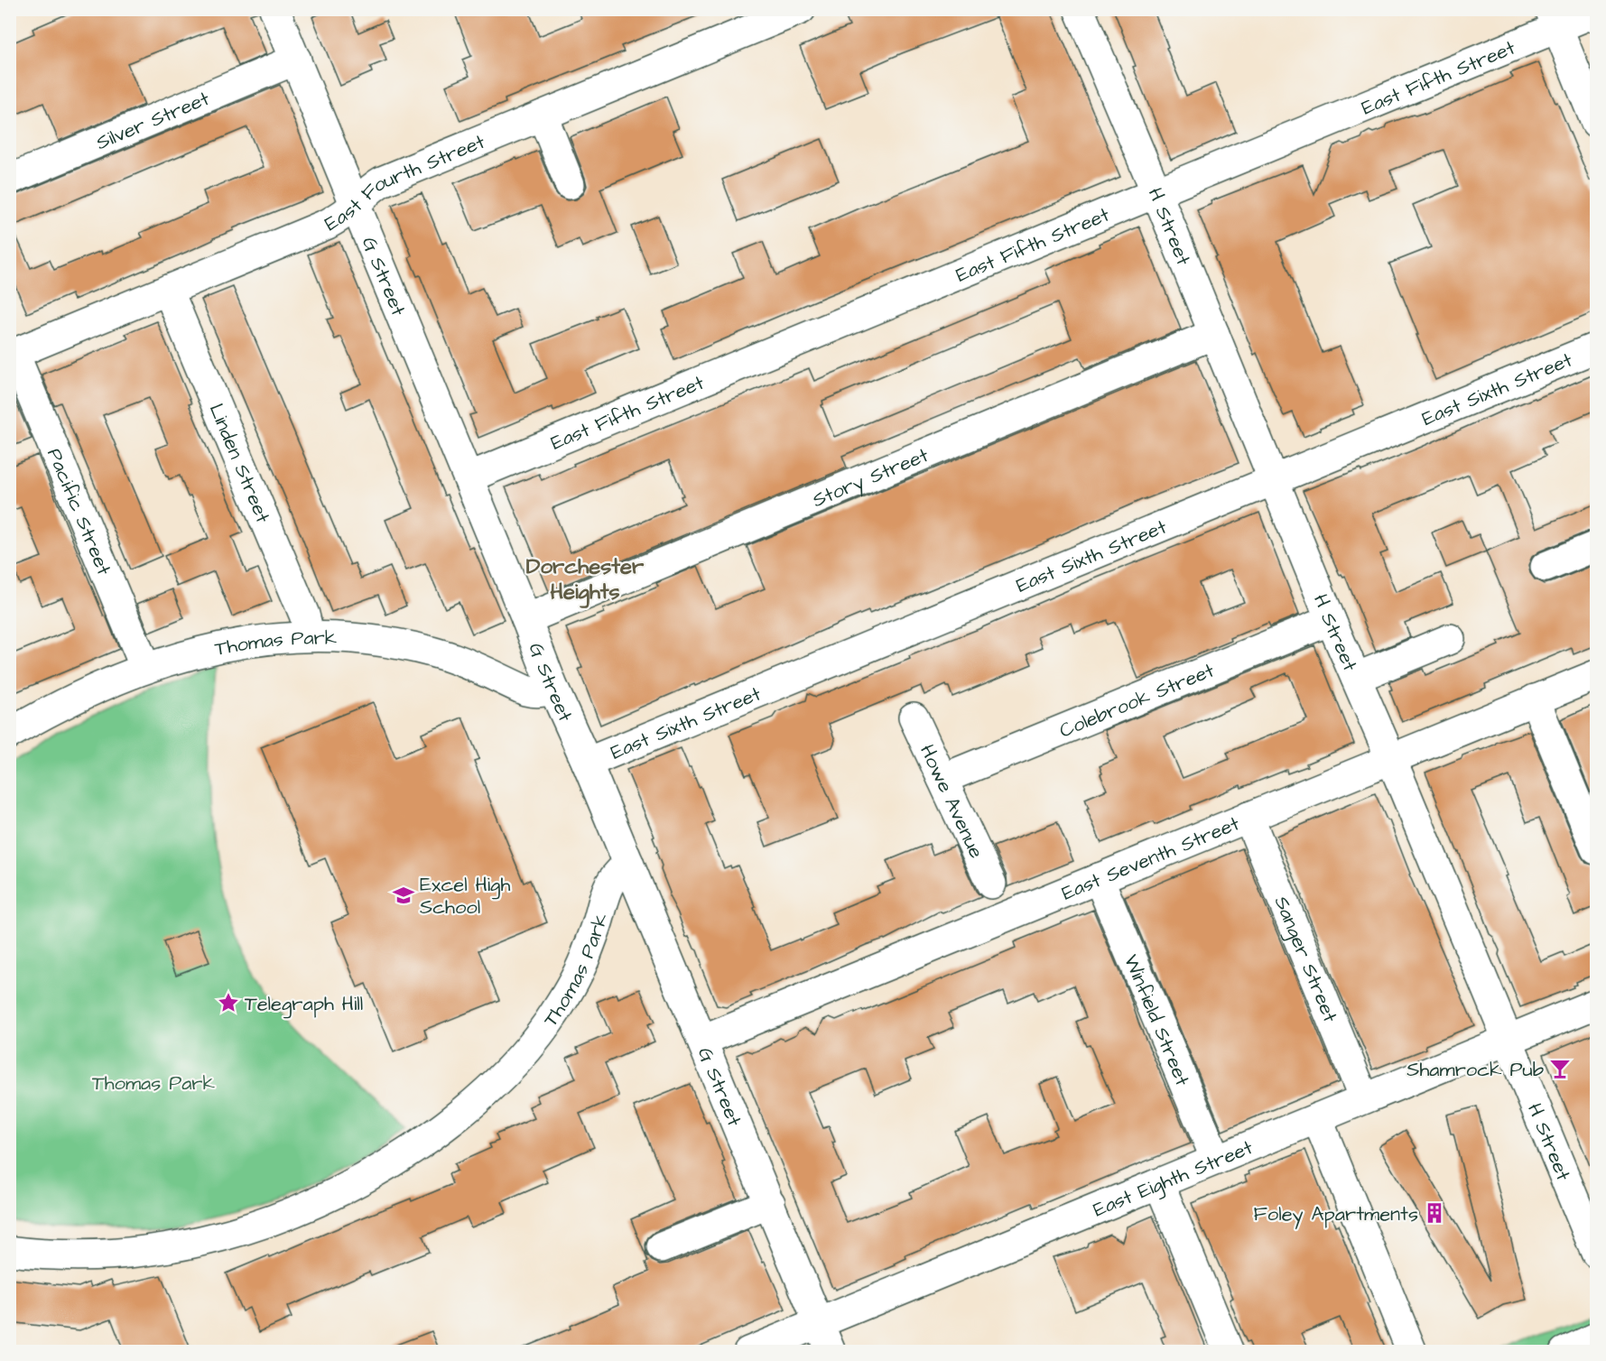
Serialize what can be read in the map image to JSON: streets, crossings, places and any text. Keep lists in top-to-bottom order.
{
  "streets": {
    "street": [
      "East Fifth Street",
      "Silver Street",
      "East Fourth Street",
      "H Street",
      "G Street",
      "East Sixth Street",
      "Linden Street",
      "Story Street",
      "Pacific Street",
      "Thomas Park",
      "Colebrook Street",
      "Howe Avenue",
      "East Seventh Street",
      "Sanger Street",
      "Winfield Street",
      "East Eighth Street"
    ]
  },
  "crossings": [
    ["East Fifth Street", "H Street"],
    ["East Fifth Street", "G Street"],
    ["Silver Street", "G Street"],
    ["East Fourth Street", "G Street"],
    ["East Fourth Street", "Linden Street"],
    ["East Fourth Street", "Pacific Street"],
    ["H Street", "East Sixth Street"],
    ["H Street", "Story Street"],
    ["H Street", "Colebrook Street"],
    ["H Street", "East Seventh Street"],
    ["H Street", "East Eighth Street"],
    ["G Street", "East Sixth Street"],
    ["G Street", "Story Street"],
    ["G Street", "Thomas Park"],
    ["G Street", "East Seventh Street"],
    ["G Street", "East Eighth Street"],
    ["Linden Street", "Thomas Park"],
    ["Pacific Street", "Thomas Park"],
    ["Colebrook Street", "Howe Avenue"],
    ["East Seventh Street", "Sanger Street"],
    ["East Seventh Street", "Winfield Street"],
    ["Sanger Street", "East Eighth Street"],
    ["Winfield Street", "East Eighth Street"]
  ],
  "districts": ["Dorchester Heights"],
  "parks": ["Thomas Park"],
  "places": {
    "school or university": ["Excel High School"],
    "place": ["Telegraph Hill"],
    "bar": ["Shamrock Pub"],
    "building": ["Foley Apartments"]
  }
}
